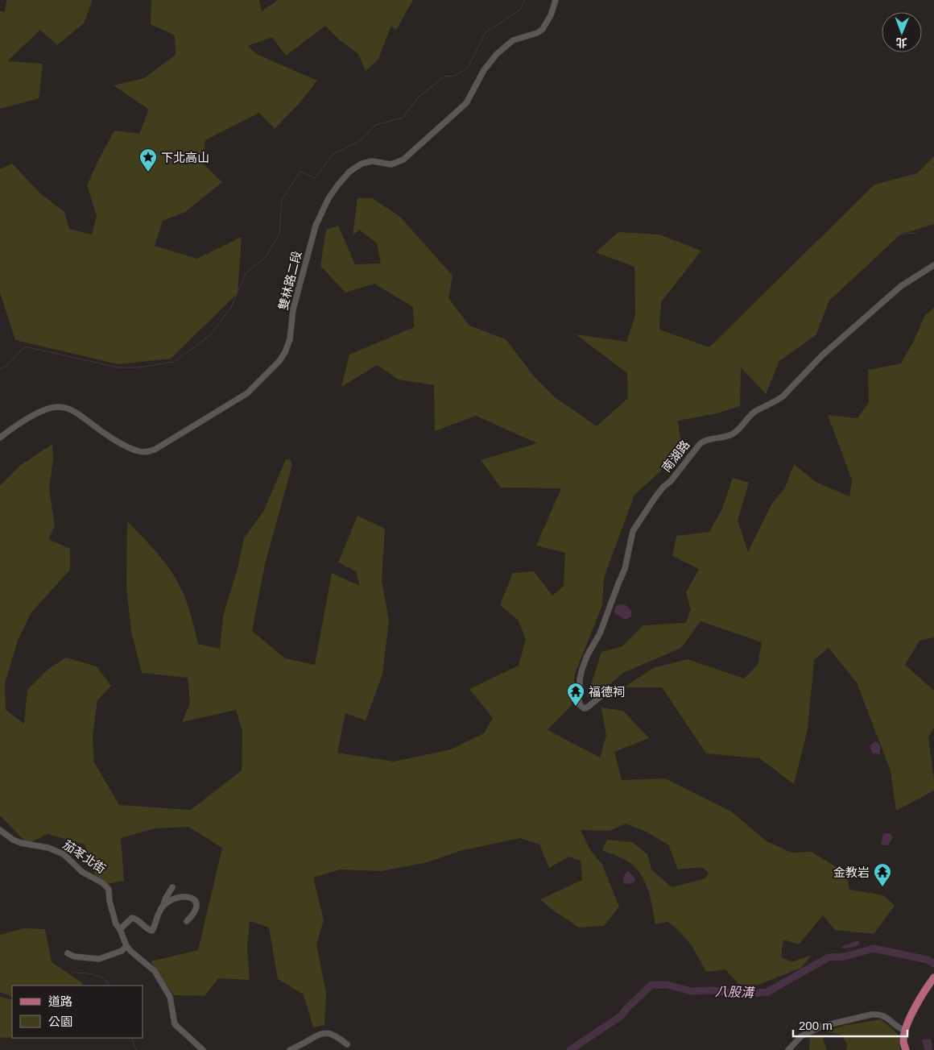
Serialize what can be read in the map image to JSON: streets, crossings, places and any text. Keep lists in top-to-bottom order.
{
  "streets": {
    "street": ["雙林路二段", "南湖路", "茄苳北街"]
  },
  "water": ["八股溝"],
  "places": {
    "place": ["下北高山"],
    "temple": ["福德祠", "金教岩"]
  },
  "legend": ["道路", "公園"],
  "scale_bar": "200 m",
  "north": "bottom"
}
